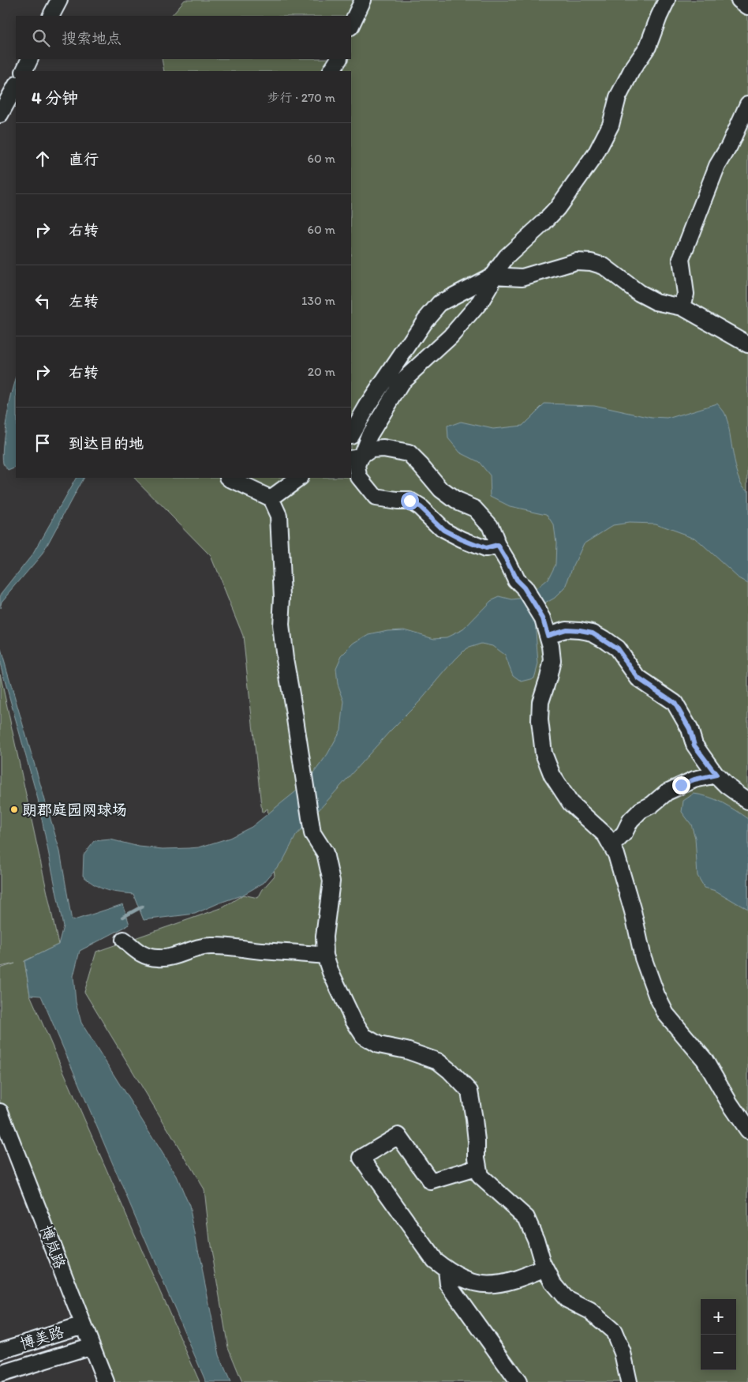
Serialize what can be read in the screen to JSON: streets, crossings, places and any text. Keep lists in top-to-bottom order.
{
  "streets": {
    "street": ["博岚路", "博美路"]
  },
  "crossings": [
    ["博岚路", "博美路"]
  ],
  "places": ["朗郡庭园网球场"],
  "page": {
    "search": "搜索地点",
    "heading": ["4 分钟", "步行 · 270 m"],
    "list": [
      ["直行", "60 m"],
      ["右转", "60 m"],
      ["左转", "130 m"],
      ["右转", "20 m"],
      "到达目的地"
    ],
    "map_buttons": ["+", "−"]
  }
}
